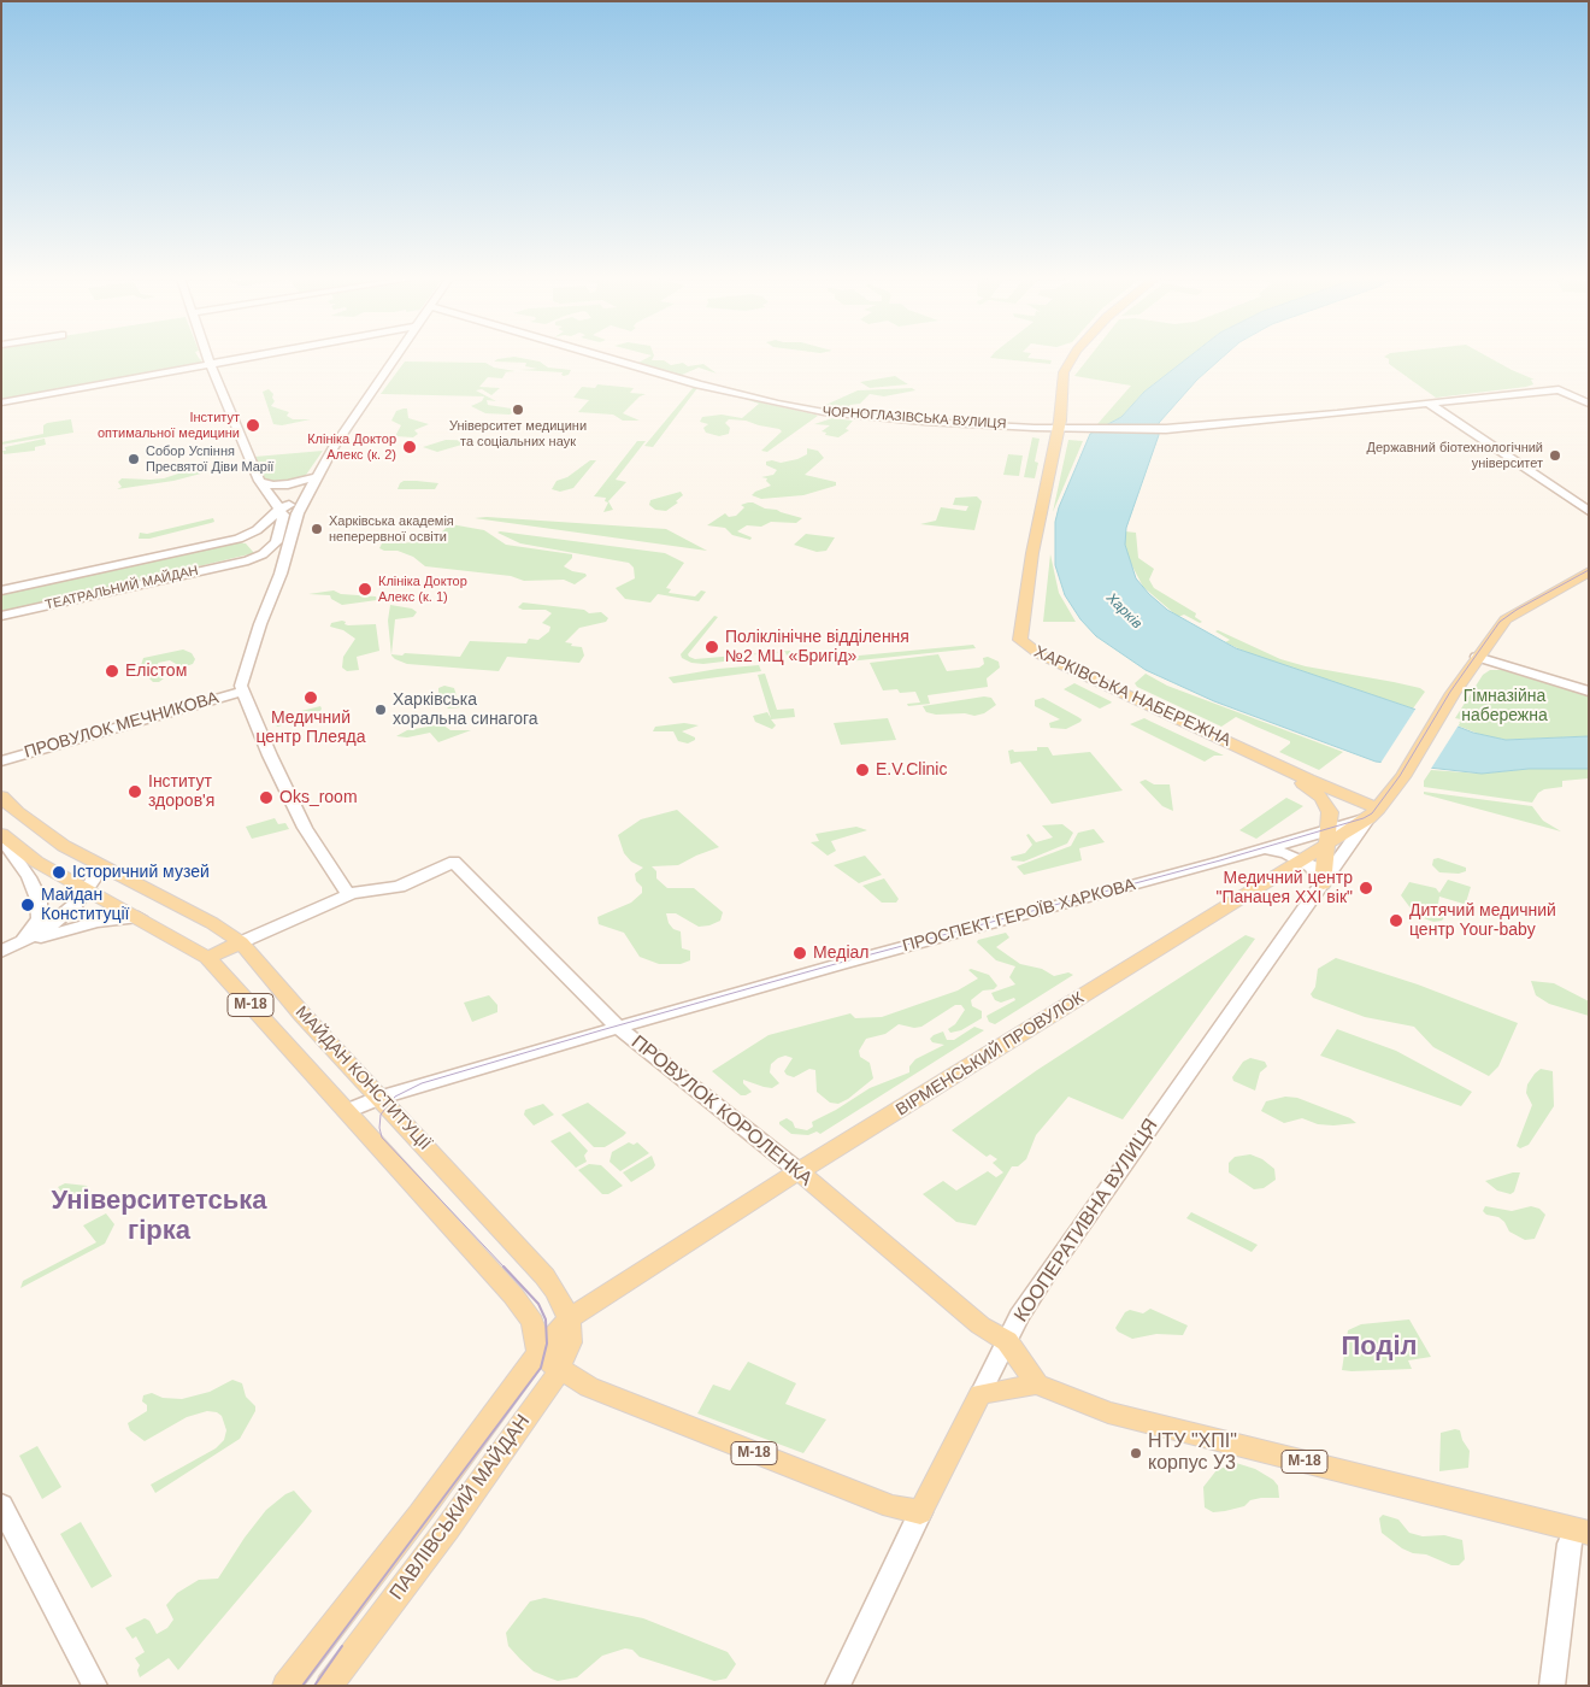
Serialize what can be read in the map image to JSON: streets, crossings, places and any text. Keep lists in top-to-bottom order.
{
  "streets": {
    "main road": [
      "ХАРКІВСЬКА НАБЕРЕЖНА",
      "М-18",
      "ВІРМЕНСЬКИЙ ПРОВУЛОК",
      "МАЙДАН КОНСТИТУЦІЇ",
      "ПРОВУЛОК КОРОЛЕНКА",
      "КООПЕРАТИВНА ВУЛИЦЯ",
      "ПАВЛІВСЬКИЙ МАЙДАН"
    ],
    "street": [
      "ЧОРНОГЛАЗІВСЬКА ВУЛИЦЯ",
      "ТЕАТРАЛЬНИЙ МАЙДАН",
      "ПРОВУЛОК МЕЧНИКОВА",
      "ПРОСПЕКТ ГЕРОЇВ ХАРКОВА"
    ]
  },
  "crossings": [
    ["ЧОРНОГЛАЗІВСЬКА ВУЛИЦЯ", "ХАРКІВСЬКА НАБЕРЕЖНА"],
    ["ХАРКІВСЬКА НАБЕРЕЖНА", "ВІРМЕНСЬКИЙ ПРОВУЛОК"],
    ["ХАРКІВСЬКА НАБЕРЕЖНА", "КООПЕРАТИВНА ВУЛИЦЯ"],
    ["ПРОСПЕКТ ГЕРОЇВ ХАРКОВА", "ВІРМЕНСЬКИЙ ПРОВУЛОК"],
    ["ПРОСПЕКТ ГЕРОЇВ ХАРКОВА", "МАЙДАН КОНСТИТУЦІЇ"],
    ["ПРОСПЕКТ ГЕРОЇВ ХАРКОВА", "ПРОВУЛОК КОРОЛЕНКА"],
    ["М-18", "КООПЕРАТИВНА ВУЛИЦЯ"],
    ["М-18", "ПАВЛІВСЬКИЙ МАЙДАН"],
    ["ВІРМЕНСЬКИЙ ПРОВУЛОК", "МАЙДАН КОНСТИТУЦІЇ"],
    ["ВІРМЕНСЬКИЙ ПРОВУЛОК", "ПРОВУЛОК КОРОЛЕНКА"],
    ["ВІРМЕНСЬКИЙ ПРОВУЛОК", "КООПЕРАТИВНА ВУЛИЦЯ"],
    ["ВІРМЕНСЬКИЙ ПРОВУЛОК", "ПАВЛІВСЬКИЙ МАЙДАН"],
    ["МАЙДАН КОНСТИТУЦІЇ", "ПАВЛІВСЬКИЙ МАЙДАН"],
    ["ПРОВУЛОК КОРОЛЕНКА", "КООПЕРАТИВНА ВУЛИЦЯ"]
  ],
  "districts": ["Університетська гірка", "Поділ"],
  "water": ["Харків"],
  "parks": ["Гімназійна набережна"],
  "places": [
    "Університет медицини та соціальних наук",
    "Інститут оптимальної медицини",
    "Клініка Доктор Алекс (к. 2)",
    "Державний біотехнологічний університет",
    "Собор Успіння Пресвятої Діви Марії",
    "Харківська академія неперервної освіти",
    "Клініка Доктор Алекс (к. 1)",
    "Поліклінічне відділення №2 МЦ «Бригід»",
    "Елістом",
    "Медичний центр Плеяда",
    "Харківська хоральна синагога",
    "E.V.Clinic",
    "Інститут здоров'я",
    "Oks_room",
    "Історичний музей",
    "Медичний центр \"Панацея XXI вік\"",
    "Майдан Конституції",
    "Дитячий медичний центр Your-baby",
    "Медіал",
    "НТУ \"ХПІ\" корпус У3"
  ]
}
